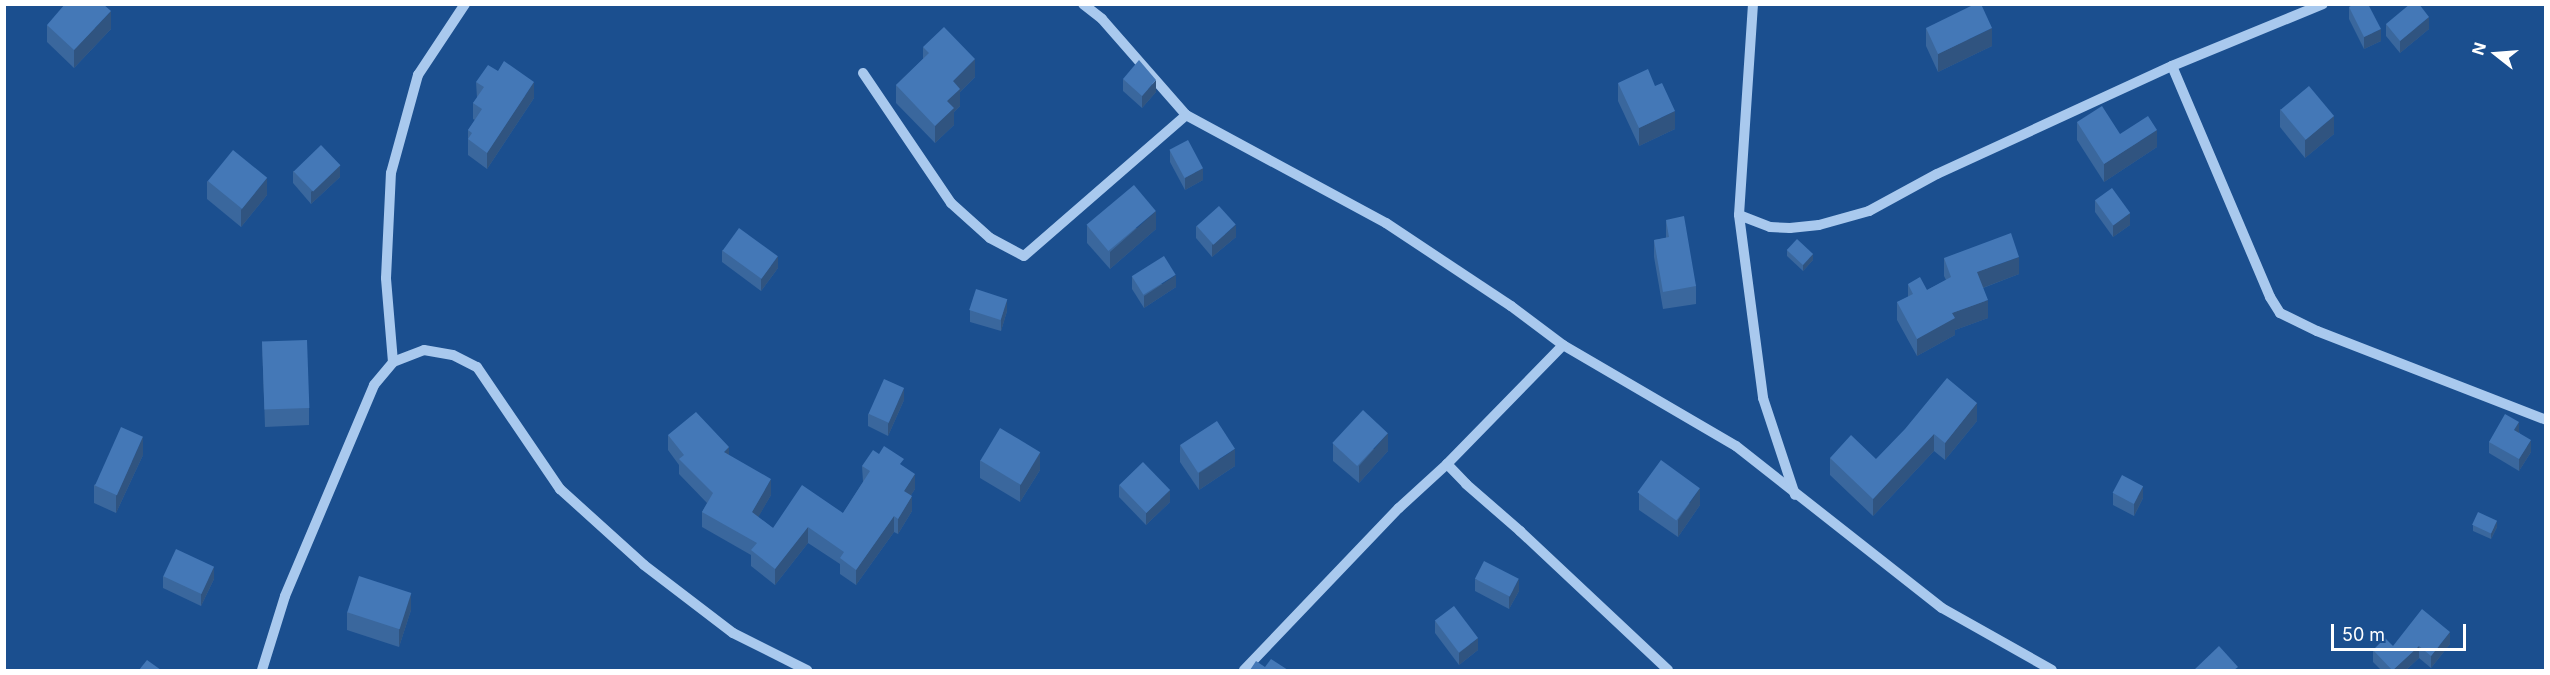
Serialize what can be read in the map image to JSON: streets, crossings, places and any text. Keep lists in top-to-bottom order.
{
  "scale_bar": "50 m",
  "north": "left"
}
